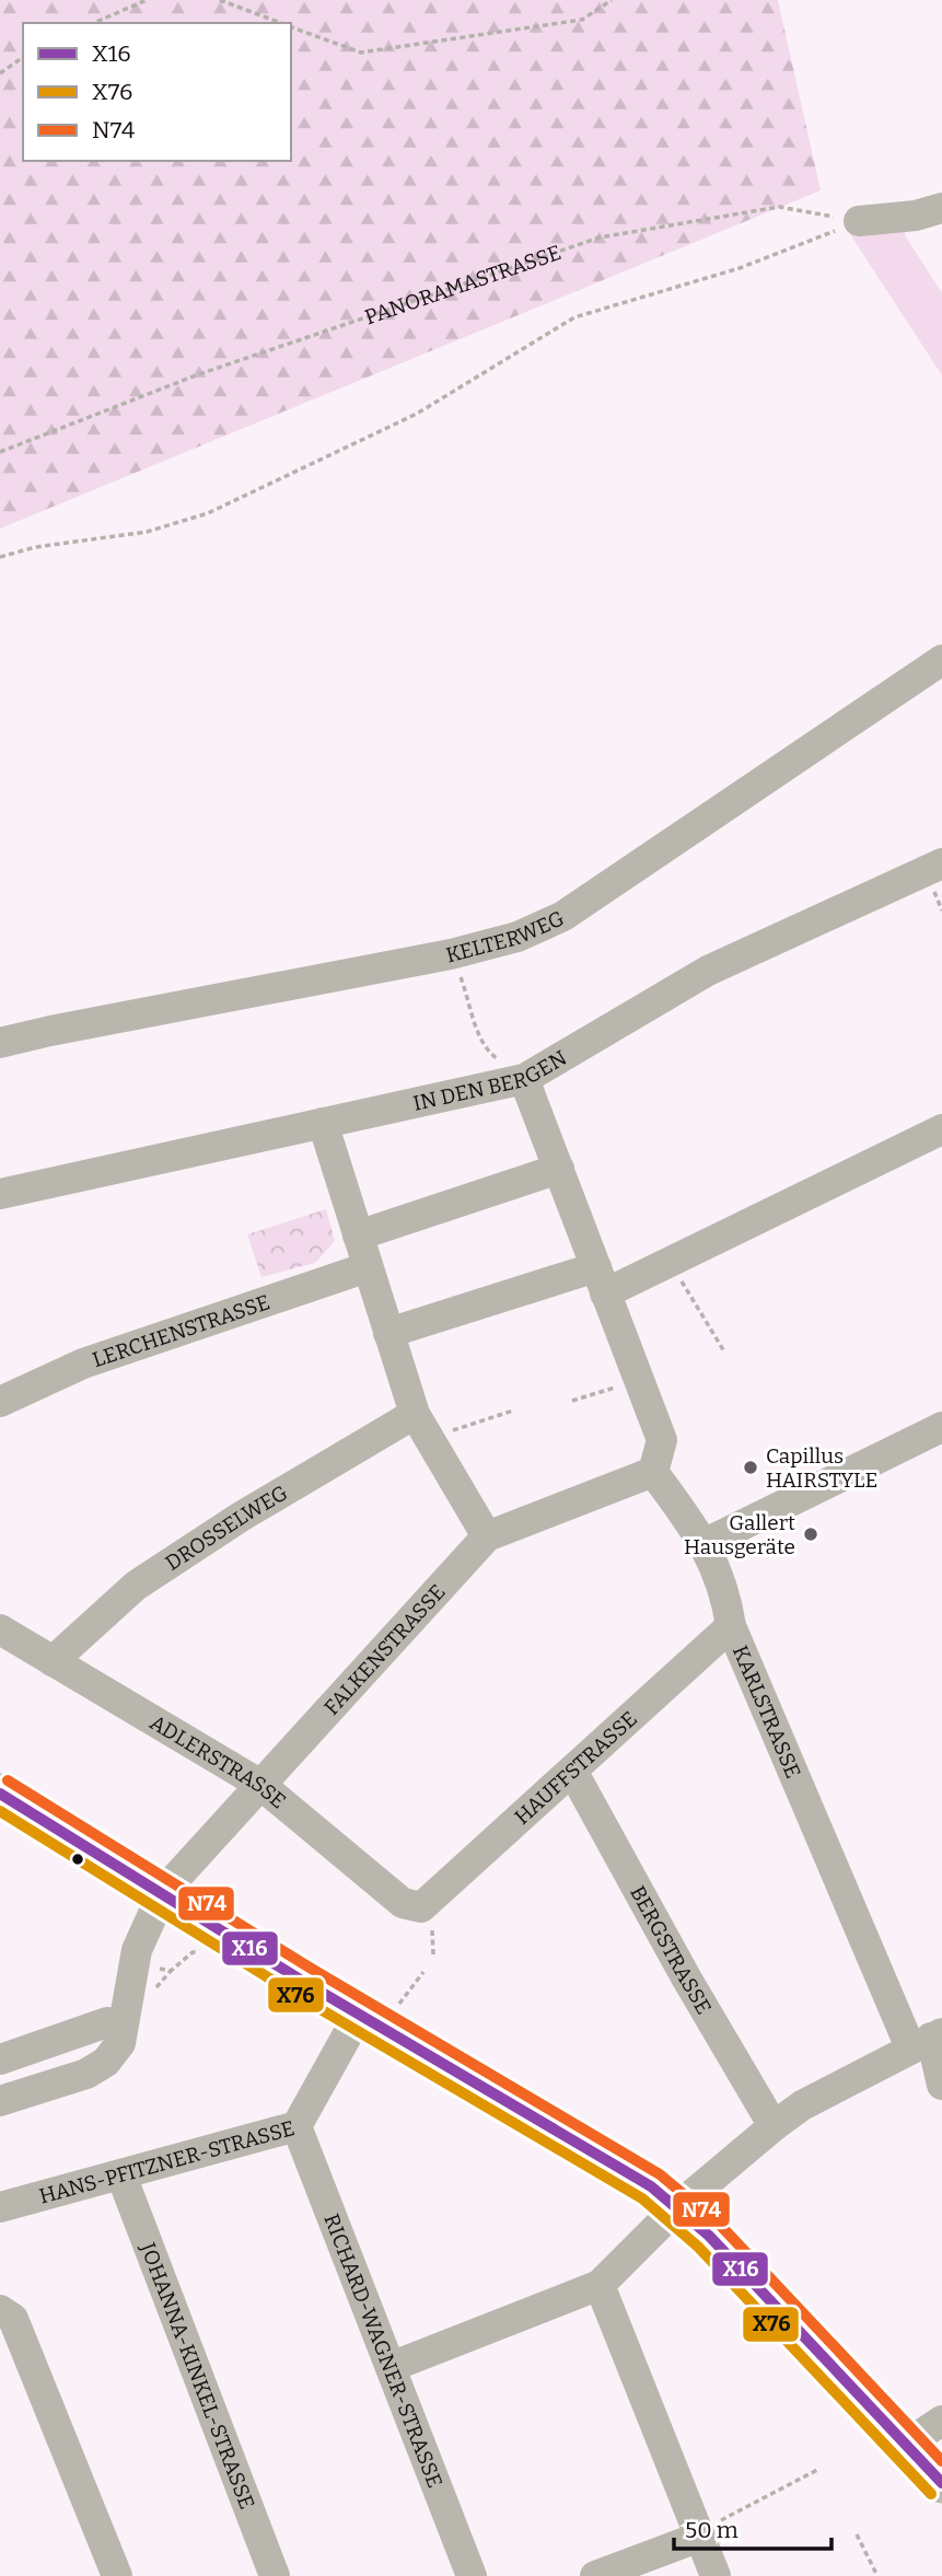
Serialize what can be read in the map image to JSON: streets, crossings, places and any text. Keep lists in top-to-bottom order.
{
  "streets": {
    "street": [
      "KELTERWEG",
      "IN DEN BERGEN",
      "LERCHENSTRASSE",
      "DROSSELWEG",
      "FALKENSTRASSE",
      "KARLSTRASSE",
      "ADLERSTRASSE",
      "HAUFFSTRASSE",
      "BERGSTRASSE",
      "HANS-PFITZNER-STRASSE",
      "RICHARD-WAGNER-STRASSE",
      "JOHANNA-KINKEL-STRASSE"
    ],
    "path": ["PANORAMASTRASSE"]
  },
  "crossings": [
    ["DROSSELWEG", "ADLERSTRASSE"],
    ["FALKENSTRASSE", "KARLSTRASSE"],
    ["FALKENSTRASSE", "ADLERSTRASSE"],
    ["KARLSTRASSE", "HAUFFSTRASSE"],
    ["ADLERSTRASSE", "HAUFFSTRASSE"],
    ["HAUFFSTRASSE", "BERGSTRASSE"],
    ["HANS-PFITZNER-STRASSE", "RICHARD-WAGNER-STRASSE"],
    ["HANS-PFITZNER-STRASSE", "JOHANNA-KINKEL-STRASSE"]
  ],
  "places": ["Capillus HAIRSTYLE", "Gallert Hausgeräte"],
  "lines": ["transit line N74", "transit line X16", "transit line X76"],
  "legend": ["X16", "X76", "N74"],
  "scale_bar": "50 m"
}
